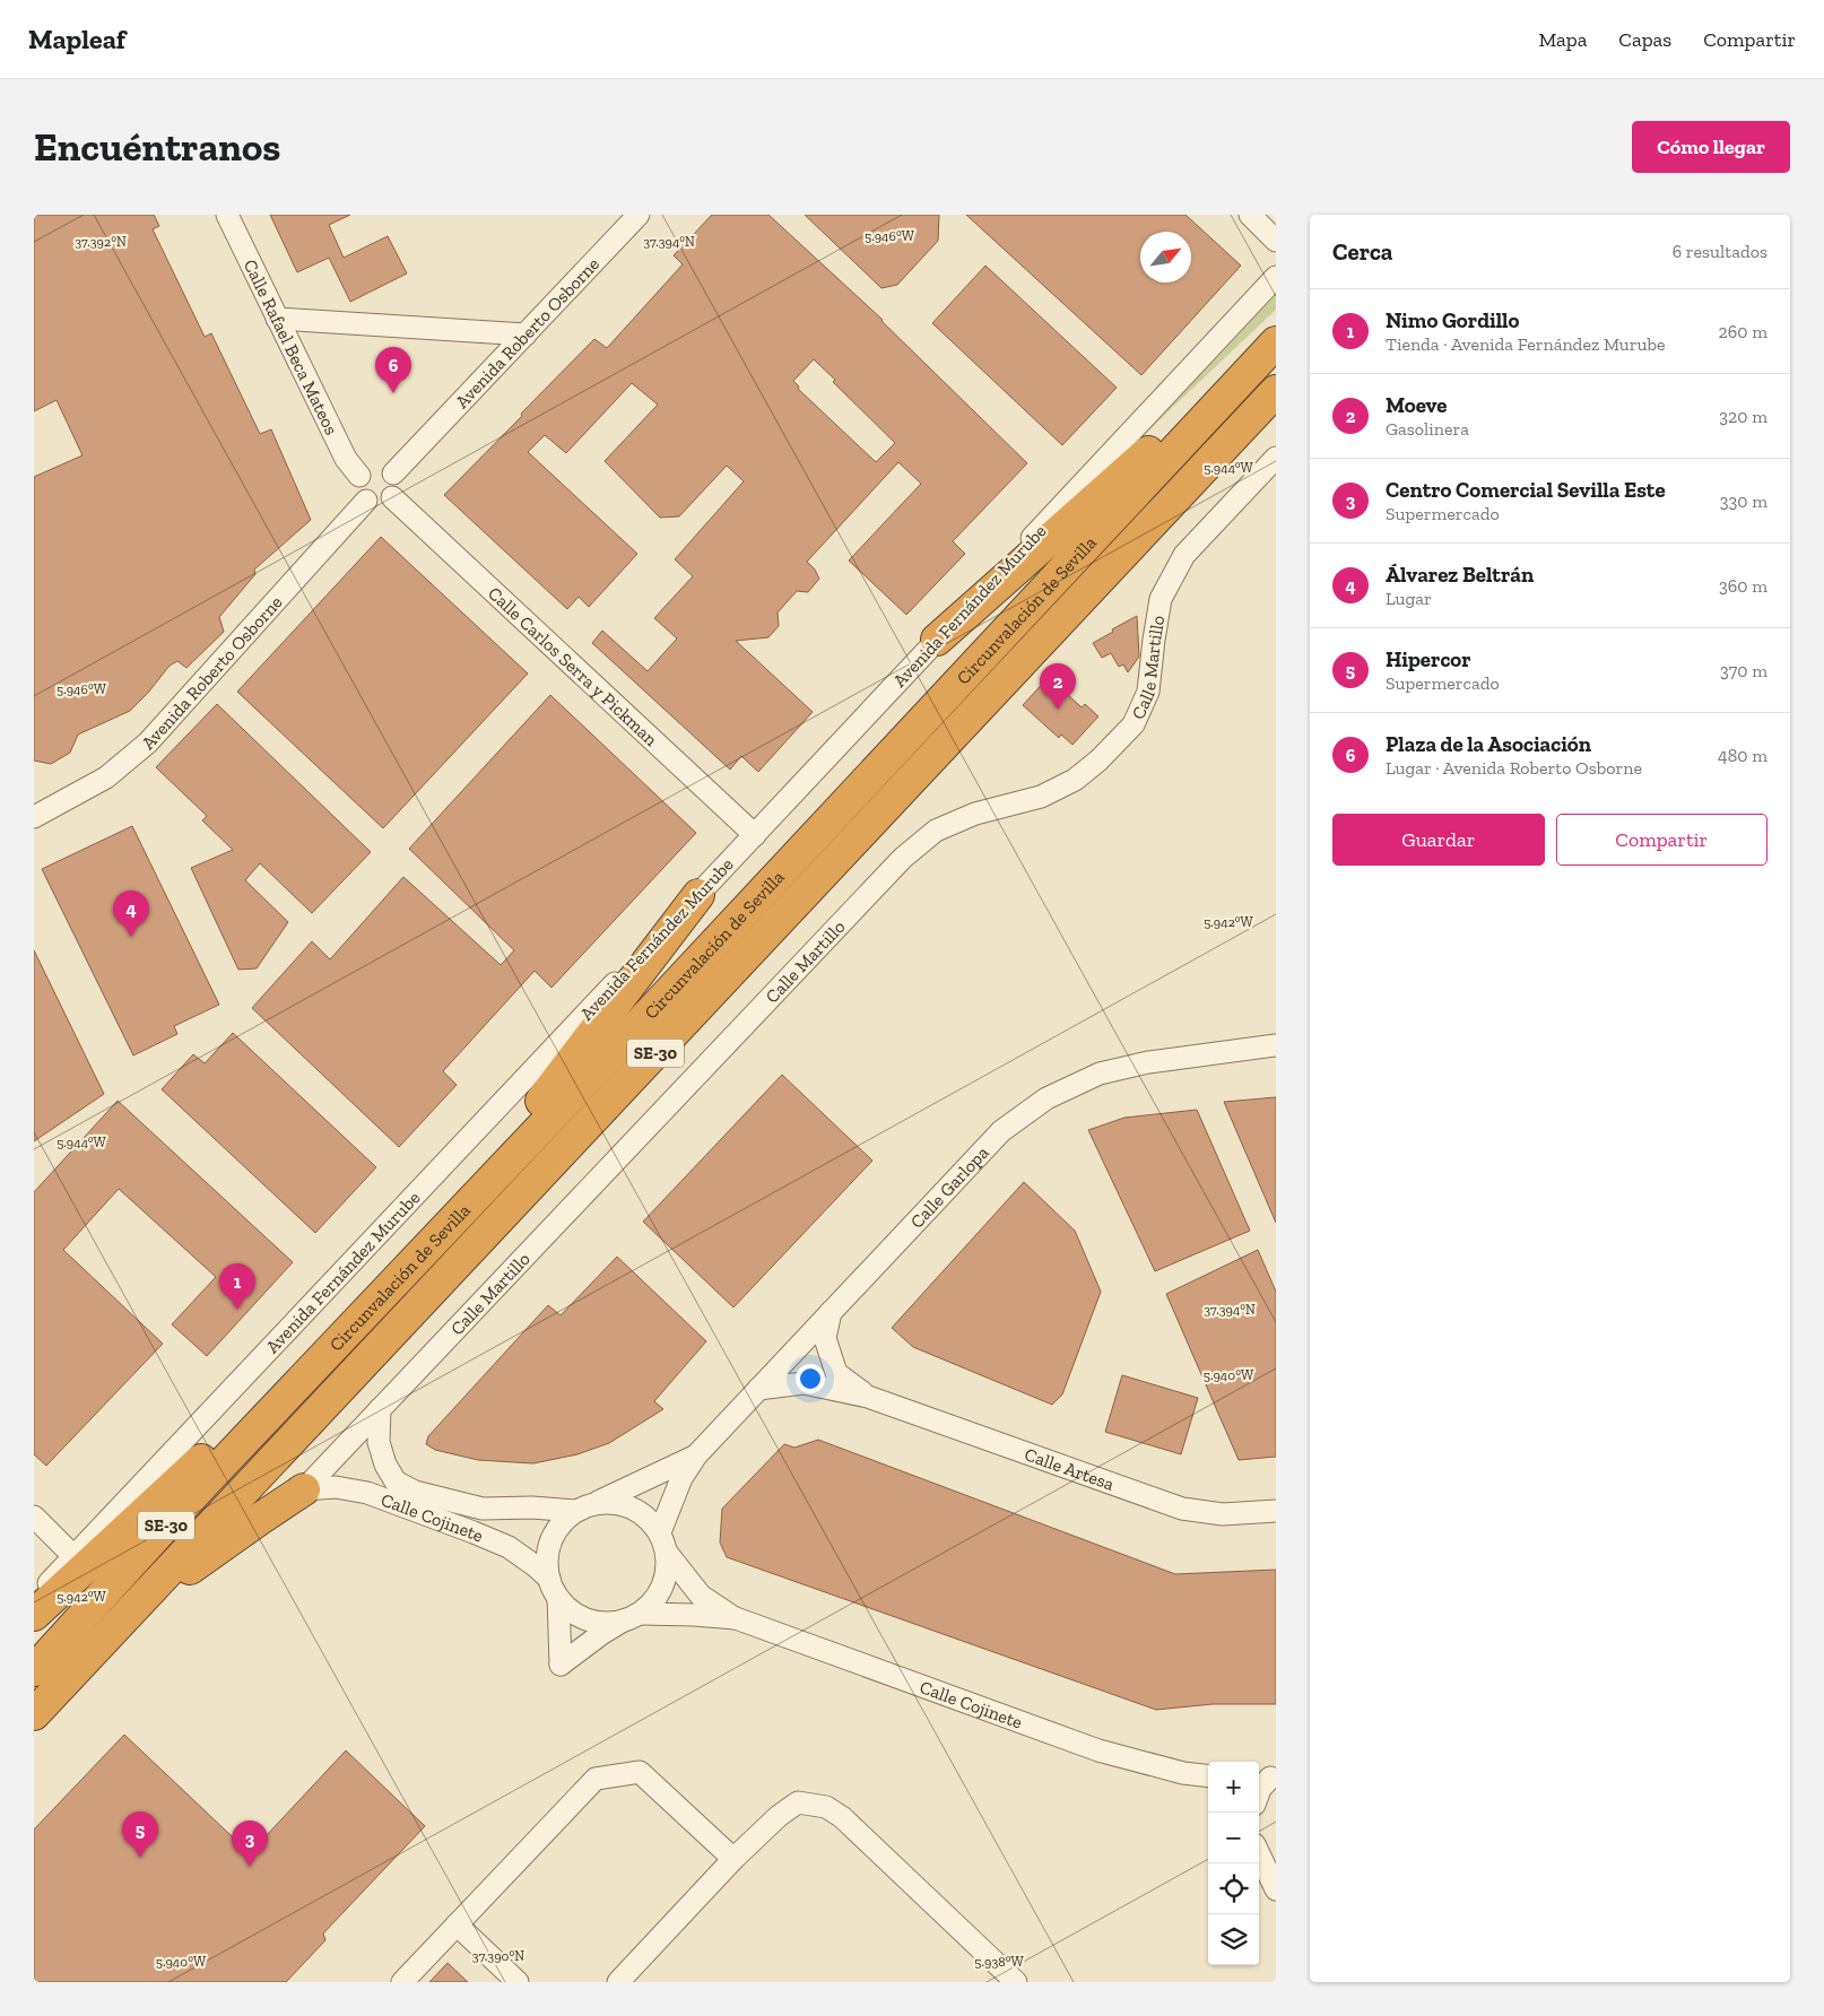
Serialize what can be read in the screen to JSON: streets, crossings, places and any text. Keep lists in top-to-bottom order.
{
  "streets": {
    "highway": ["Circunvalación de Sevilla", "SE-30"],
    "street": [
      "Avenida Roberto Osborne",
      "Calle Rafael Beca Mateos",
      "Avenida Fernández Murube",
      "Calle Carlos Serra y Pickman",
      "Calle Martillo",
      "Calle Garlopa",
      "Calle Artesa",
      "Calle Cojinete"
    ]
  },
  "crossings": [
    ["Avenida Roberto Osborne", "Calle Rafael Beca Mateos"],
    ["Avenida Roberto Osborne", "Calle Carlos Serra y Pickman"],
    ["Calle Rafael Beca Mateos", "Calle Carlos Serra y Pickman"],
    ["Avenida Fernández Murube", "Calle Carlos Serra y Pickman"],
    ["Calle Martillo", "Calle Cojinete"],
    ["Calle Garlopa", "Calle Artesa"],
    ["Calle Garlopa", "Calle Cojinete"]
  ],
  "north": "top right",
  "page": {
    "header": "Mapleaf",
    "nav": ["Mapa", "Capas", "Compartir"],
    "buttons": [
      "Cómo llegar",
      ["Guardar", "Compartir"]
    ],
    "title": "Encuéntranos",
    "heading": ["Cerca", "6 resultados"],
    "list": [
      {
        "mark": "1",
        "name": "Nimo Gordillo",
        "note": "Tienda · Avenida Fernández Murube",
        "value": "260 m"
      },
      {
        "mark": "2",
        "name": "Moeve",
        "note": "Gasolinera",
        "value": "320 m"
      },
      {
        "mark": "3",
        "name": "Centro Comercial Sevilla Este",
        "note": "Supermercado",
        "value": "330 m"
      },
      {
        "mark": "4",
        "name": "Álvarez Beltrán",
        "note": "Lugar",
        "value": "360 m"
      },
      {
        "mark": "5",
        "name": "Hipercor",
        "note": "Supermercado",
        "value": "370 m"
      },
      {
        "mark": "6",
        "name": "Plaza de la Asociación",
        "note": "Lugar · Avenida Roberto Osborne",
        "value": "480 m"
      }
    ],
    "pins": [
      "6",
      "2",
      "4",
      "1",
      "5",
      "3"
    ],
    "map_buttons": ["+", "−"]
  },
  "coordinates": [
    "5.946°W",
    "37.392°N",
    "37.394°N",
    "5.944°W",
    "5.942°W",
    "5.940°W",
    "37.390°N",
    "5.938°W"
  ]
}
